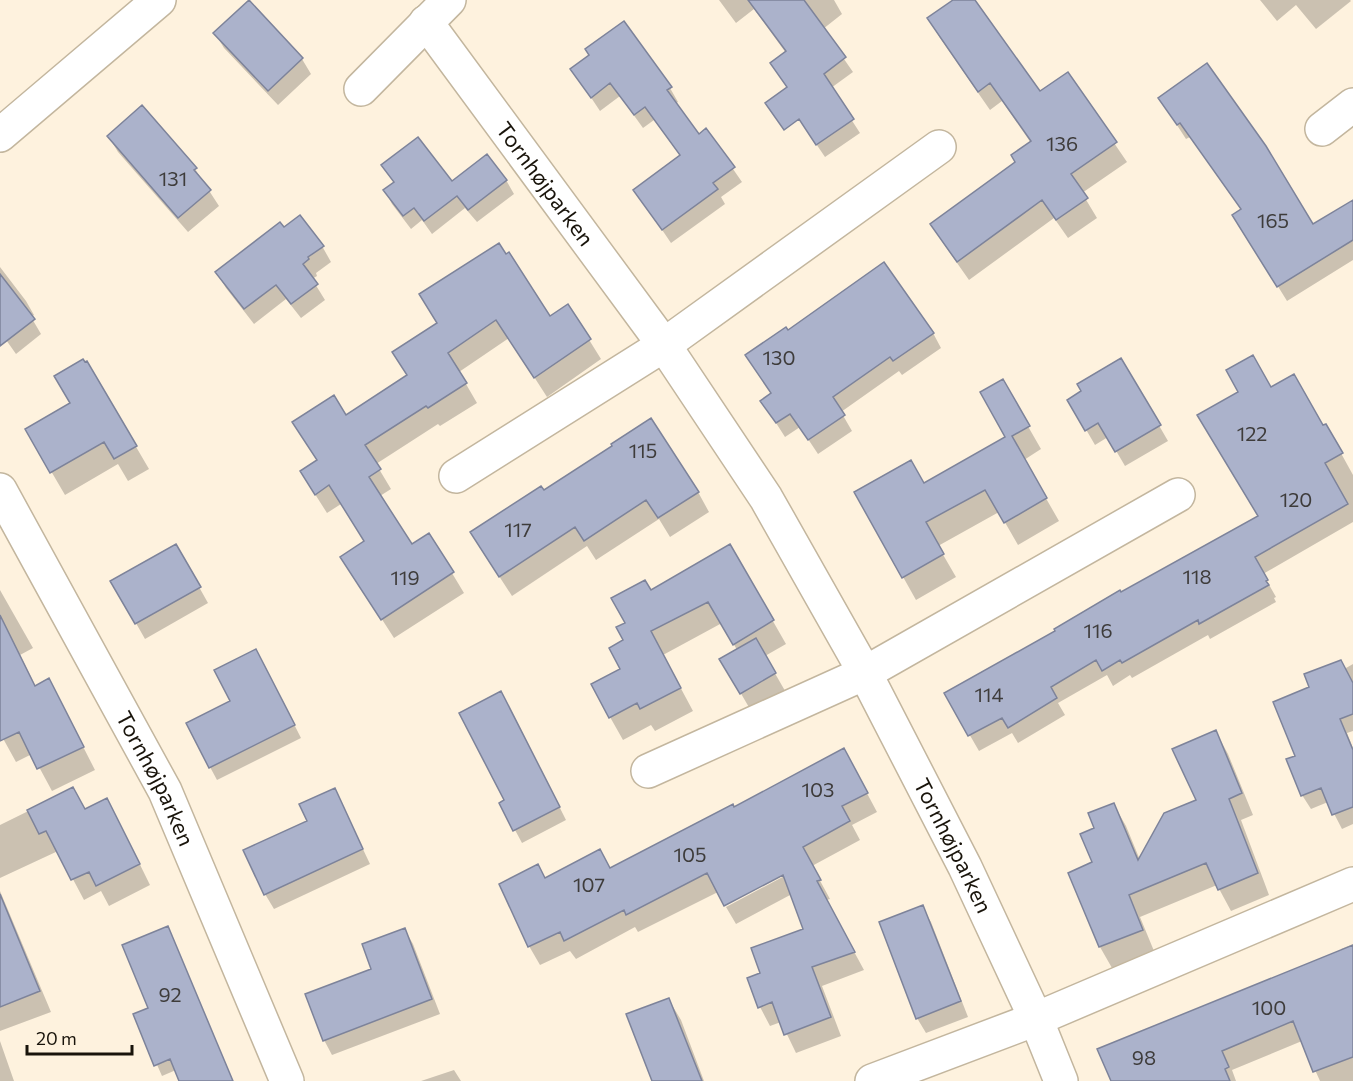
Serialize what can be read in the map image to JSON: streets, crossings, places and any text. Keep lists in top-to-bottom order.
{
  "streets": {
    "street": ["Tornhøjparken"]
  },
  "house_numbers": [
    "136",
    "131",
    "165",
    "130",
    "122",
    "115",
    "120",
    "117",
    "118",
    "119",
    "116",
    "114",
    "103",
    "105",
    "107",
    "92",
    "100",
    "98"
  ],
  "scale_bar": "20 m"
}
